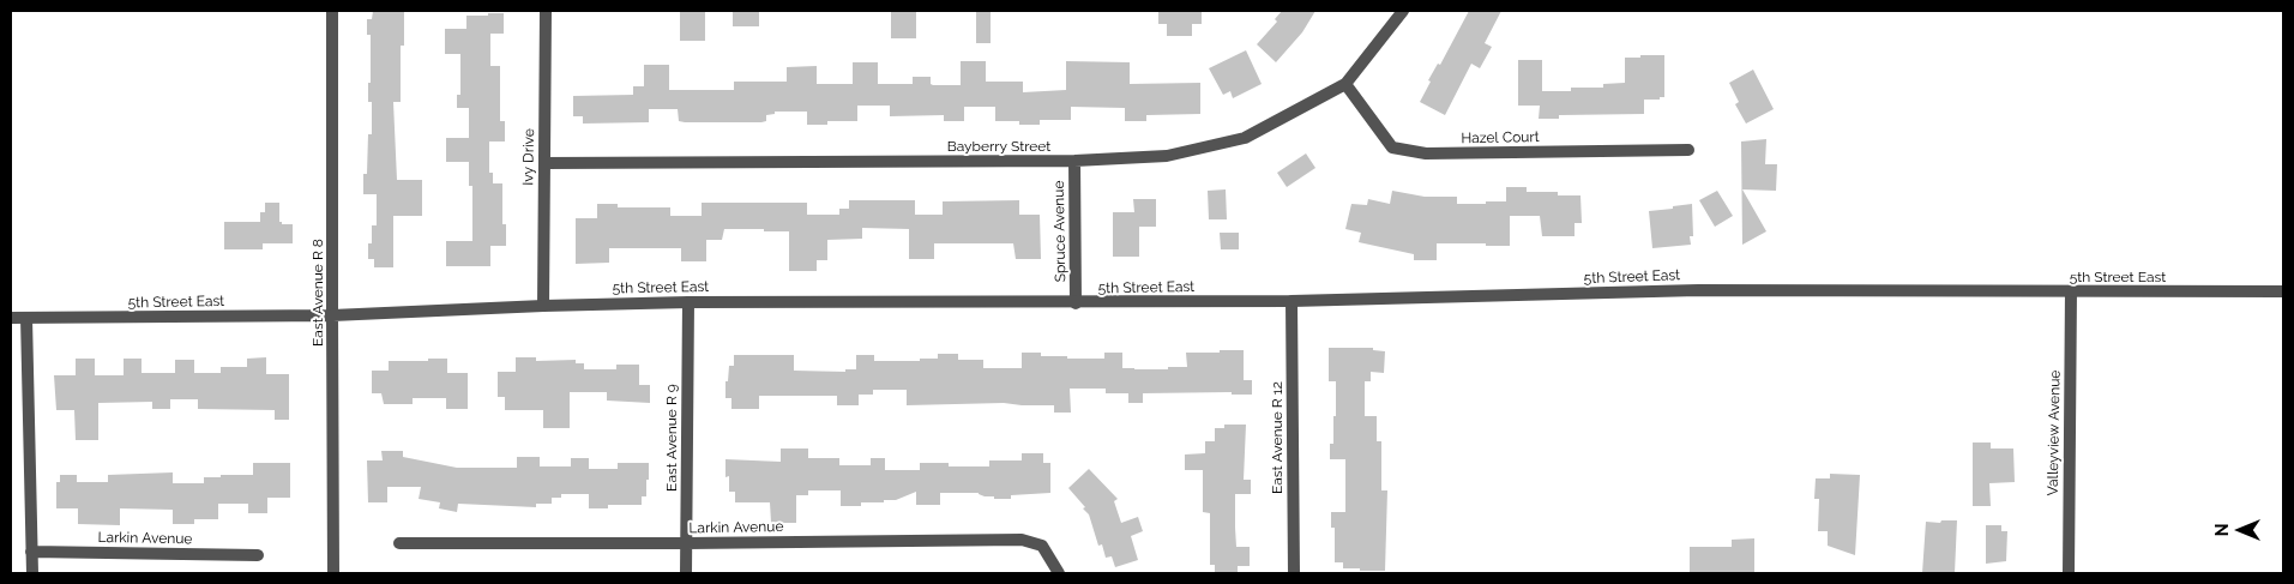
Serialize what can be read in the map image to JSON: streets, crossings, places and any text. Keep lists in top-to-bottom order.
{
  "streets": {
    "street": [
      "Hazel Court",
      "Bayberry Street",
      "Ivy Drive",
      "Spruce Avenue",
      "5th Street East",
      "East Avenue R 8",
      "Valleyview Avenue",
      "East Avenue R 9",
      "East Avenue R 12",
      "Larkin Avenue"
    ]
  },
  "crossings": [
    ["Hazel Court", "Bayberry Street"],
    ["Bayberry Street", "Ivy Drive"],
    ["Bayberry Street", "Spruce Avenue"],
    ["Ivy Drive", "5th Street East"],
    ["Spruce Avenue", "5th Street East"],
    ["5th Street East", "East Avenue R 8"],
    ["5th Street East", "Valleyview Avenue"],
    ["5th Street East", "East Avenue R 9"],
    ["5th Street East", "East Avenue R 12"],
    ["East Avenue R 9", "Larkin Avenue"]
  ],
  "north": "left"
}
